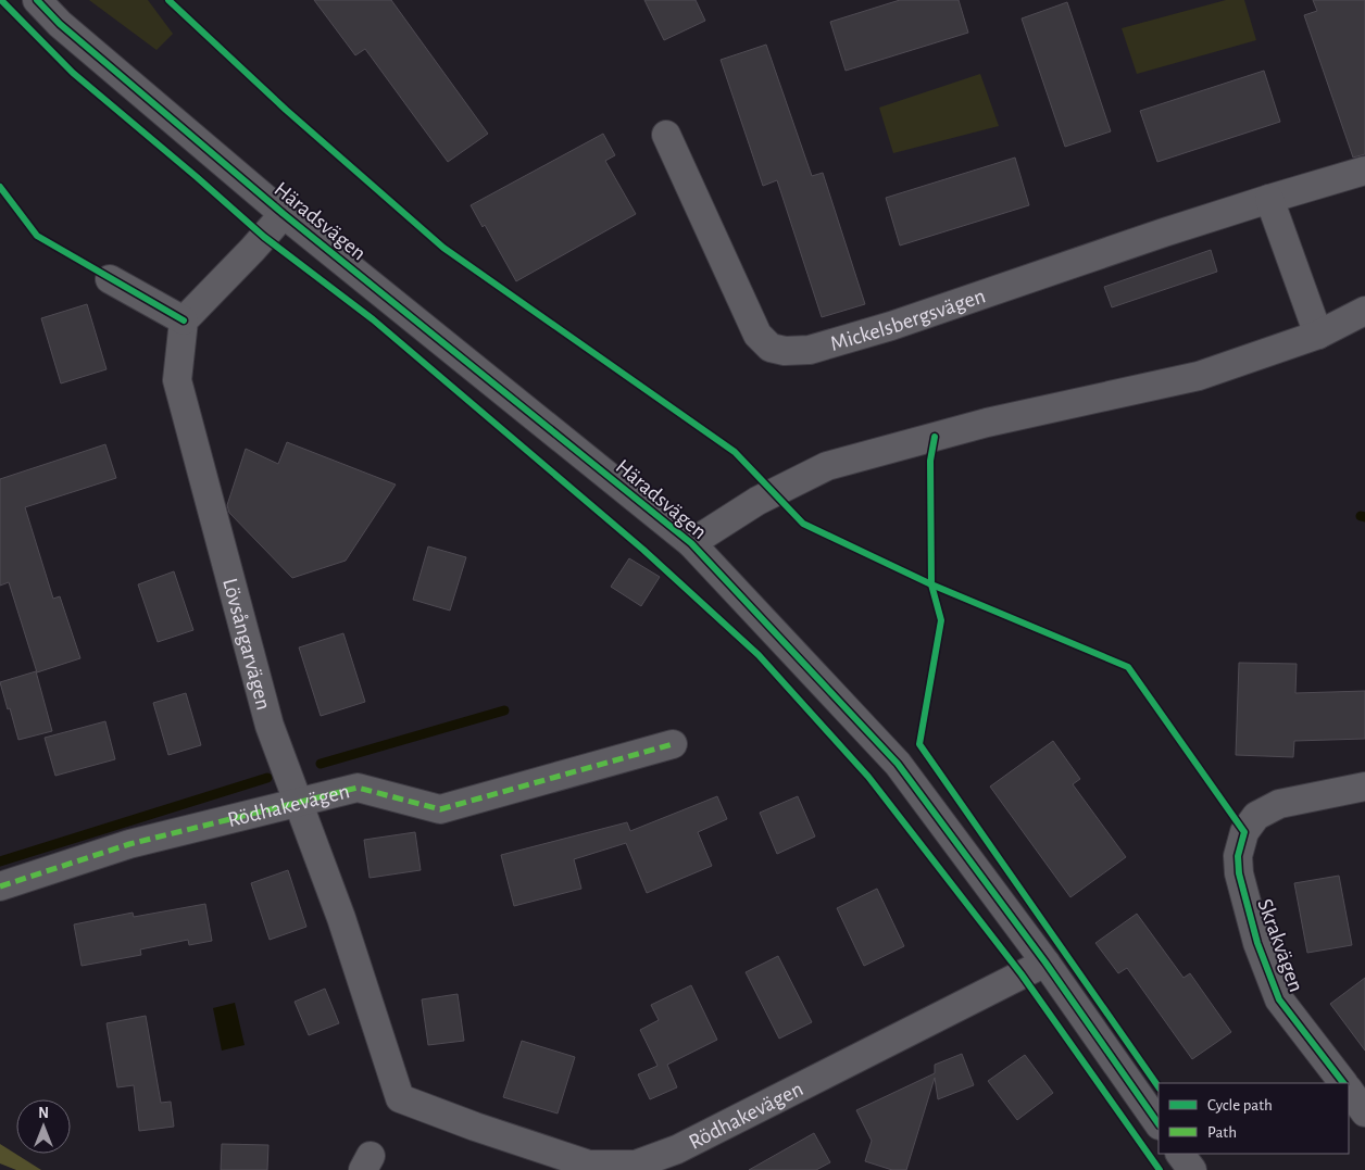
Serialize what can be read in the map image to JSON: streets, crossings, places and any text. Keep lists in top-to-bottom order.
{
  "streets": {
    "street": [
      "Häradsvägen",
      "Mickelsbergsvägen",
      "Lövsångarvägen",
      "Rödhakevägen",
      "Skrakvägen"
    ]
  },
  "crossings": [
    ["Häradsvägen", "Rödhakevägen"],
    ["Lövsångarvägen", "Rödhakevägen"]
  ],
  "legend": ["Cycle path", "Path"],
  "north": "top"
}
